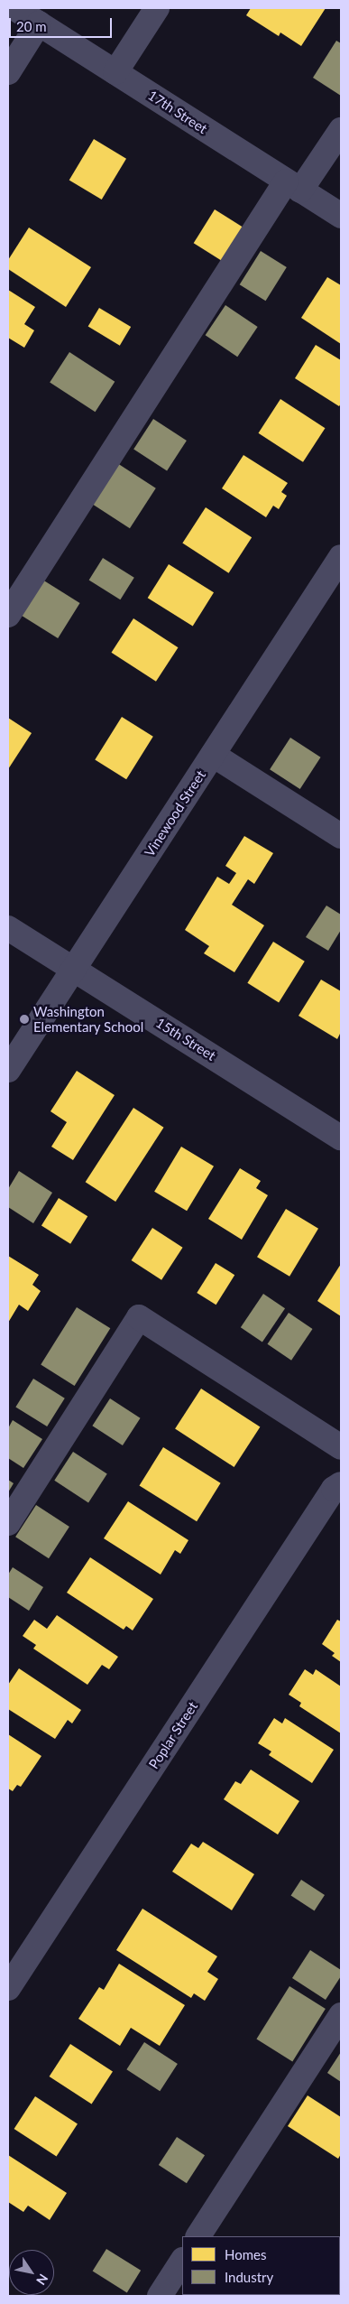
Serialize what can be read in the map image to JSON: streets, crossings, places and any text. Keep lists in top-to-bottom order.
{
  "streets": {
    "street": [
      "17th Street",
      "Vinewood Street",
      "15th Street",
      "Poplar Street"
    ]
  },
  "crossings": [
    ["Vinewood Street", "15th Street"]
  ],
  "places": ["Washington Elementary School"],
  "legend": ["Homes", "Industry"],
  "scale_bar": "20 m",
  "north": "bottom right"
}
